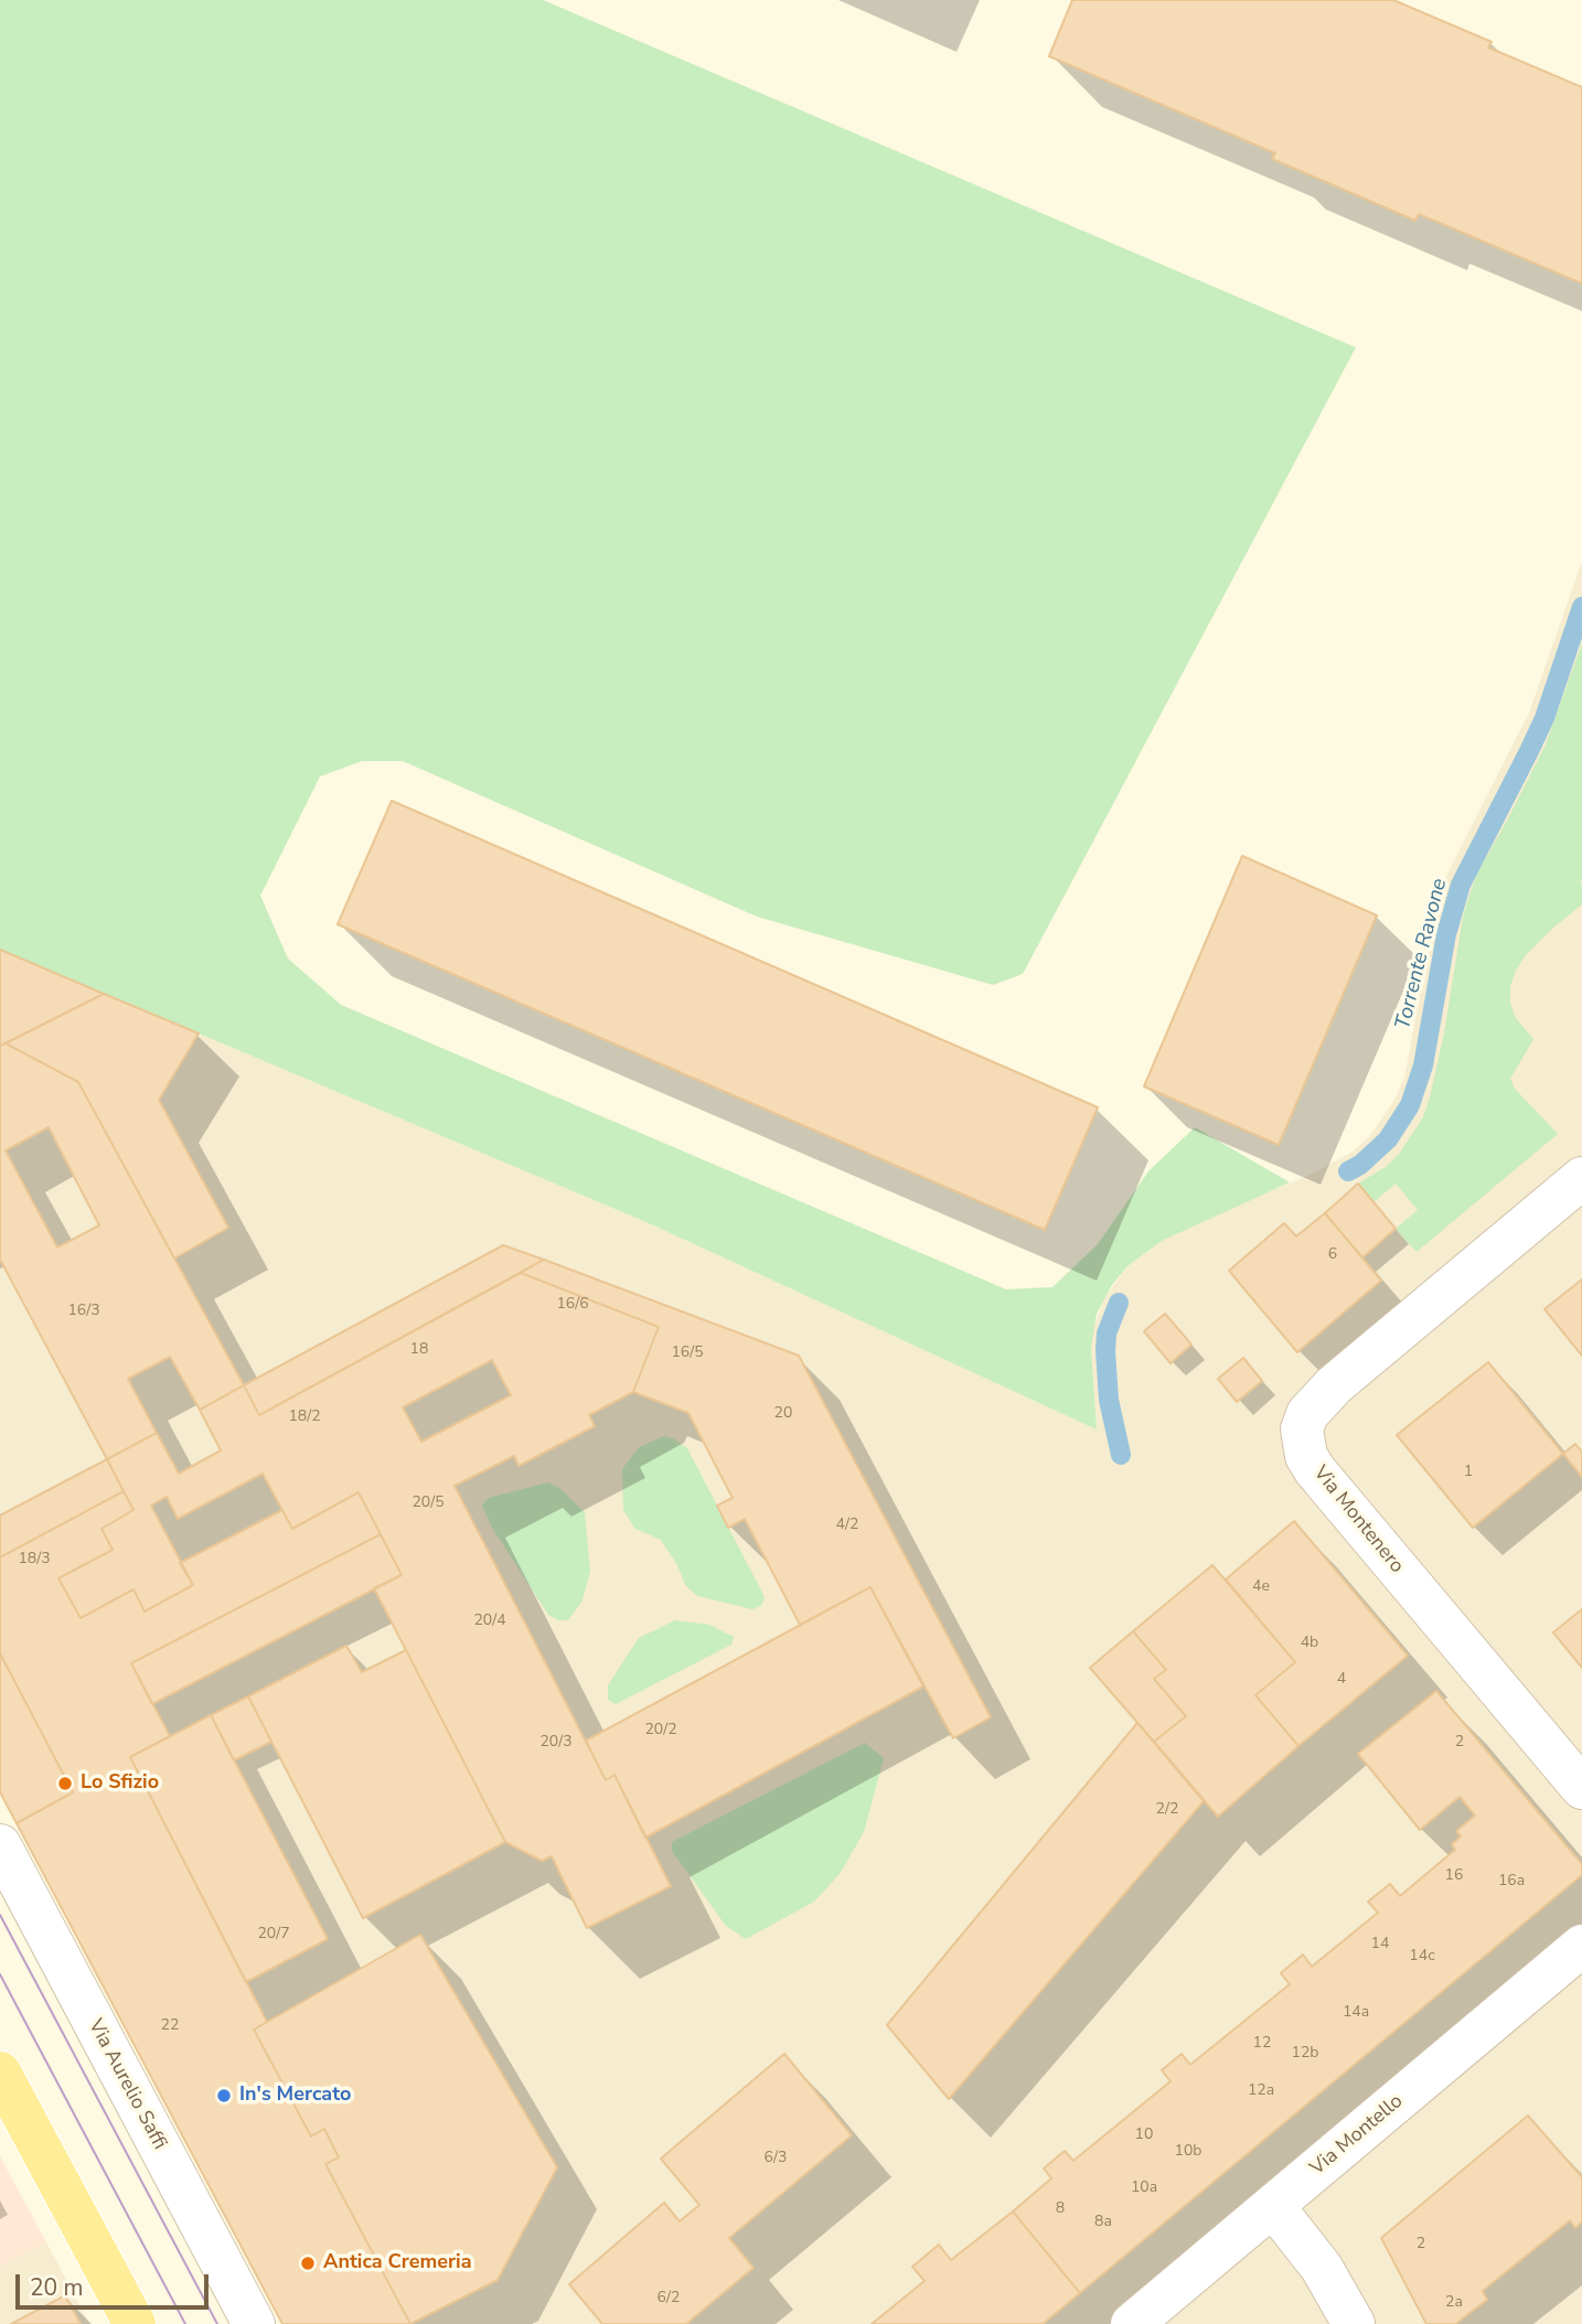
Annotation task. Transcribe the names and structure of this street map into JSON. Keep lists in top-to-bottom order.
{
  "streets": {
    "street": ["Via Montenero", "Via Aurelio Saffi", "Via Montello"]
  },
  "water": ["Torrente Ravone"],
  "places": ["Lo Sfizio", "In's Mercato", "Antica Cremeria"],
  "house_numbers": [
    "6",
    "16/6",
    "16/3",
    "18",
    "16/5",
    "20",
    "18/2",
    "1",
    "20/5",
    "4/2",
    "18/3",
    "4e",
    "20/4",
    "4b",
    "4",
    "20/2",
    "20/3",
    "2",
    "2/2",
    "16",
    "16a",
    "20/7",
    "14",
    "14c",
    "14a",
    "22",
    "12",
    "12b",
    "12a",
    "10",
    "10b",
    "6/3",
    "10a",
    "8",
    "8a",
    "2",
    "6/2",
    "2a"
  ],
  "scale_bar": "20 m"
}
